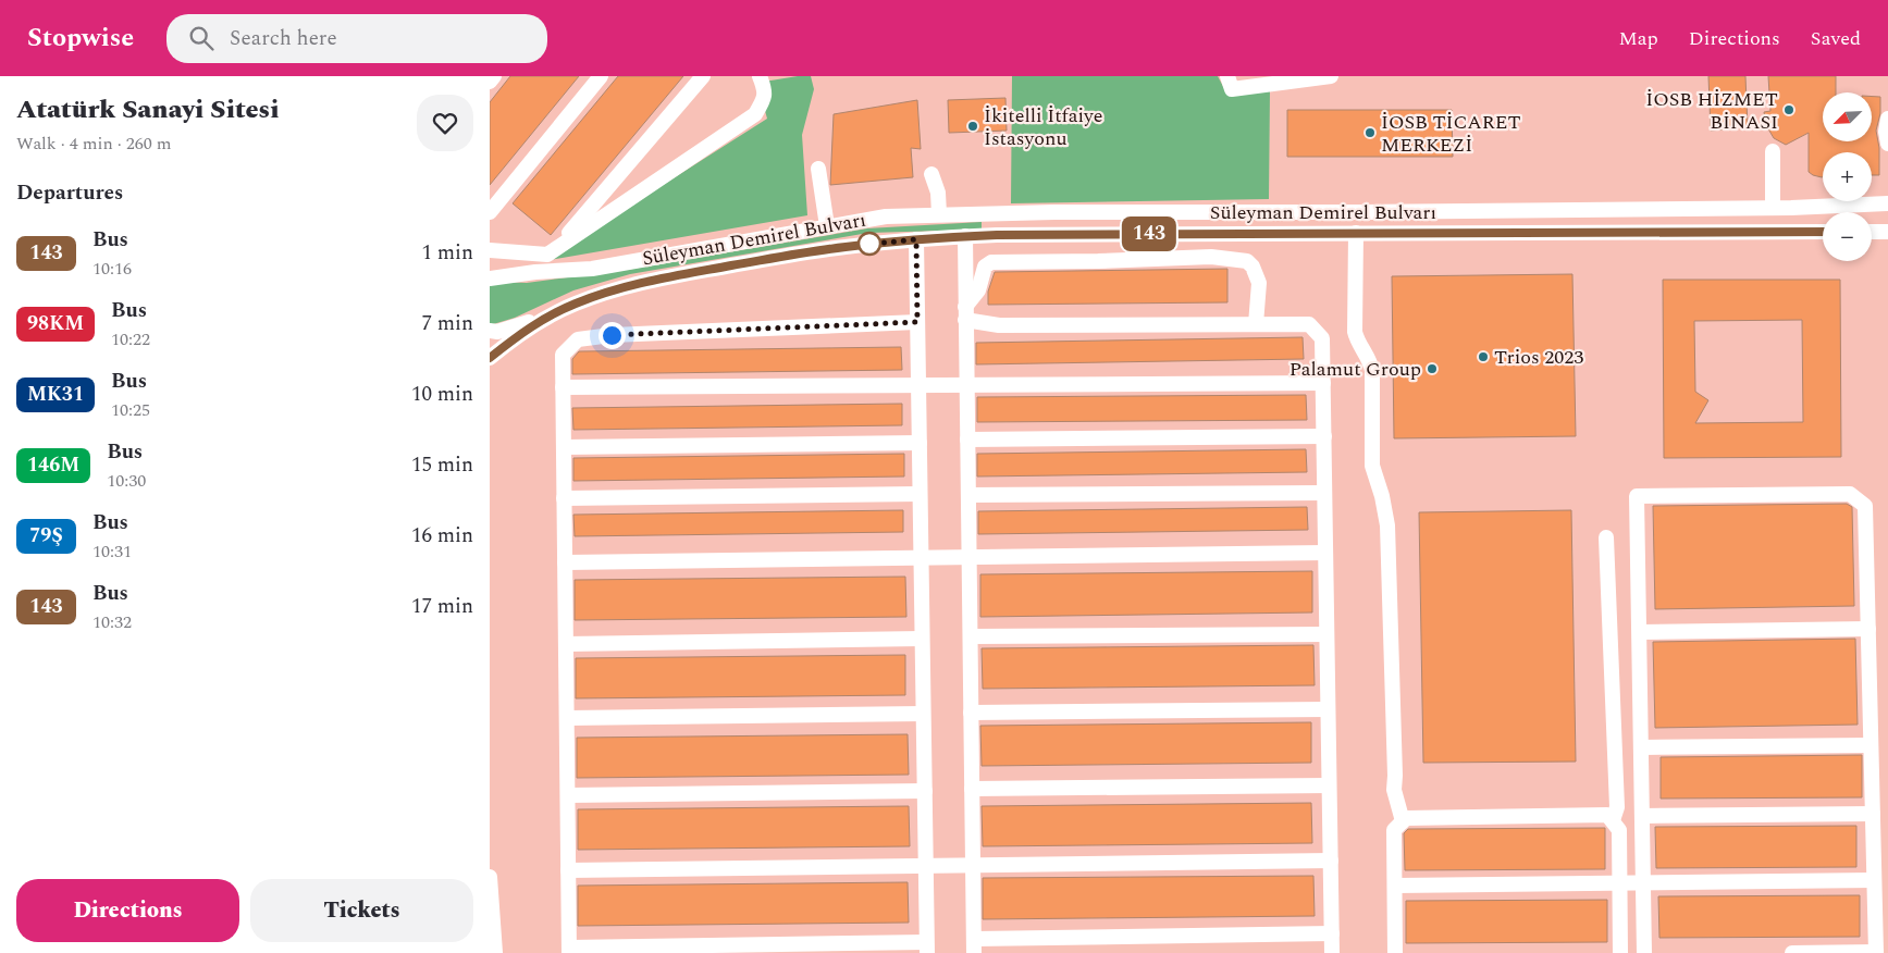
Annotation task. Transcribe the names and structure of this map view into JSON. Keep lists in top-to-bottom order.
{
  "streets": {
    "street": ["Süleyman Demirel Bulvarı"]
  },
  "places": [
    "İOSB HİZMET BİNASI",
    "İkitelli İtfaiye İstasyonu",
    "İOSB TİCARET MERKEZİ",
    "Trios 2023",
    "Palamut Group"
  ],
  "lines": ["bus line 143"],
  "north": "bottom left",
  "page": {
    "header": "Stopwise",
    "search": "Search here",
    "nav": ["Map", "Directions", "Saved"],
    "heading": [
      ["Atatürk Sanayi Sitesi", "Walk · 4 min · 260 m"],
      "Departures"
    ],
    "on_map": "143",
    "map_buttons": ["+", "−"],
    "list": [
      {
        "mark": "143",
        "name": "Bus",
        "note": "10:16",
        "value": "1 min"
      },
      {
        "mark": "98KM",
        "name": "Bus",
        "note": "10:22",
        "value": "7 min"
      },
      {
        "mark": "MK31",
        "name": "Bus",
        "note": "10:25",
        "value": "10 min"
      },
      {
        "mark": "146M",
        "name": "Bus",
        "note": "10:30",
        "value": "15 min"
      },
      {
        "mark": "79Ş",
        "name": "Bus",
        "note": "10:31",
        "value": "16 min"
      },
      {
        "mark": "143",
        "name": "Bus",
        "note": "10:32",
        "value": "17 min"
      }
    ],
    "buttons": ["Directions", "Tickets"]
  }
}
